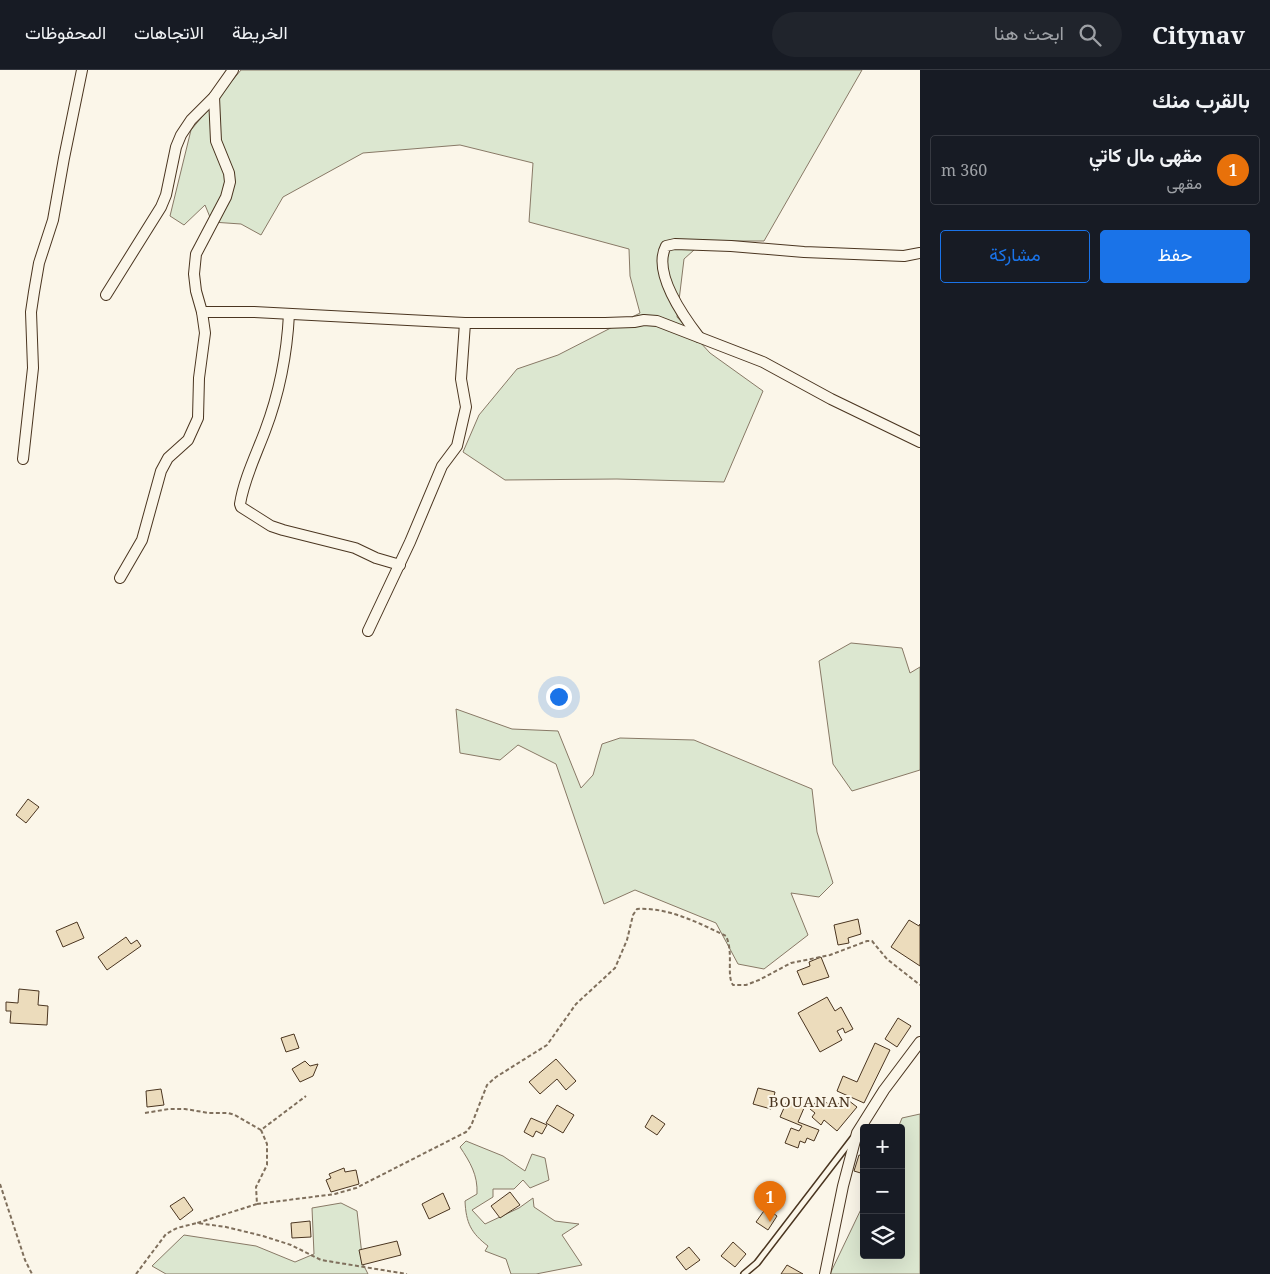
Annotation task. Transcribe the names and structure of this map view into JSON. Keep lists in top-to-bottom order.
{
  "districts": ["BOUANAN"],
  "page": {
    "header": "Citynav",
    "search": "ابحث هنا",
    "nav": ["الخريطة", "الاتجاهات", "المحفوظات"],
    "heading": "بالقرب منك",
    "list": [
      {
        "mark": "1",
        "name": "مقهى مال كاتي",
        "note": "مقهى",
        "value": "360 m"
      }
    ],
    "buttons": ["حفظ", "مشاركة"],
    "map_buttons": ["+", "−"],
    "pins": "1"
  }
}
